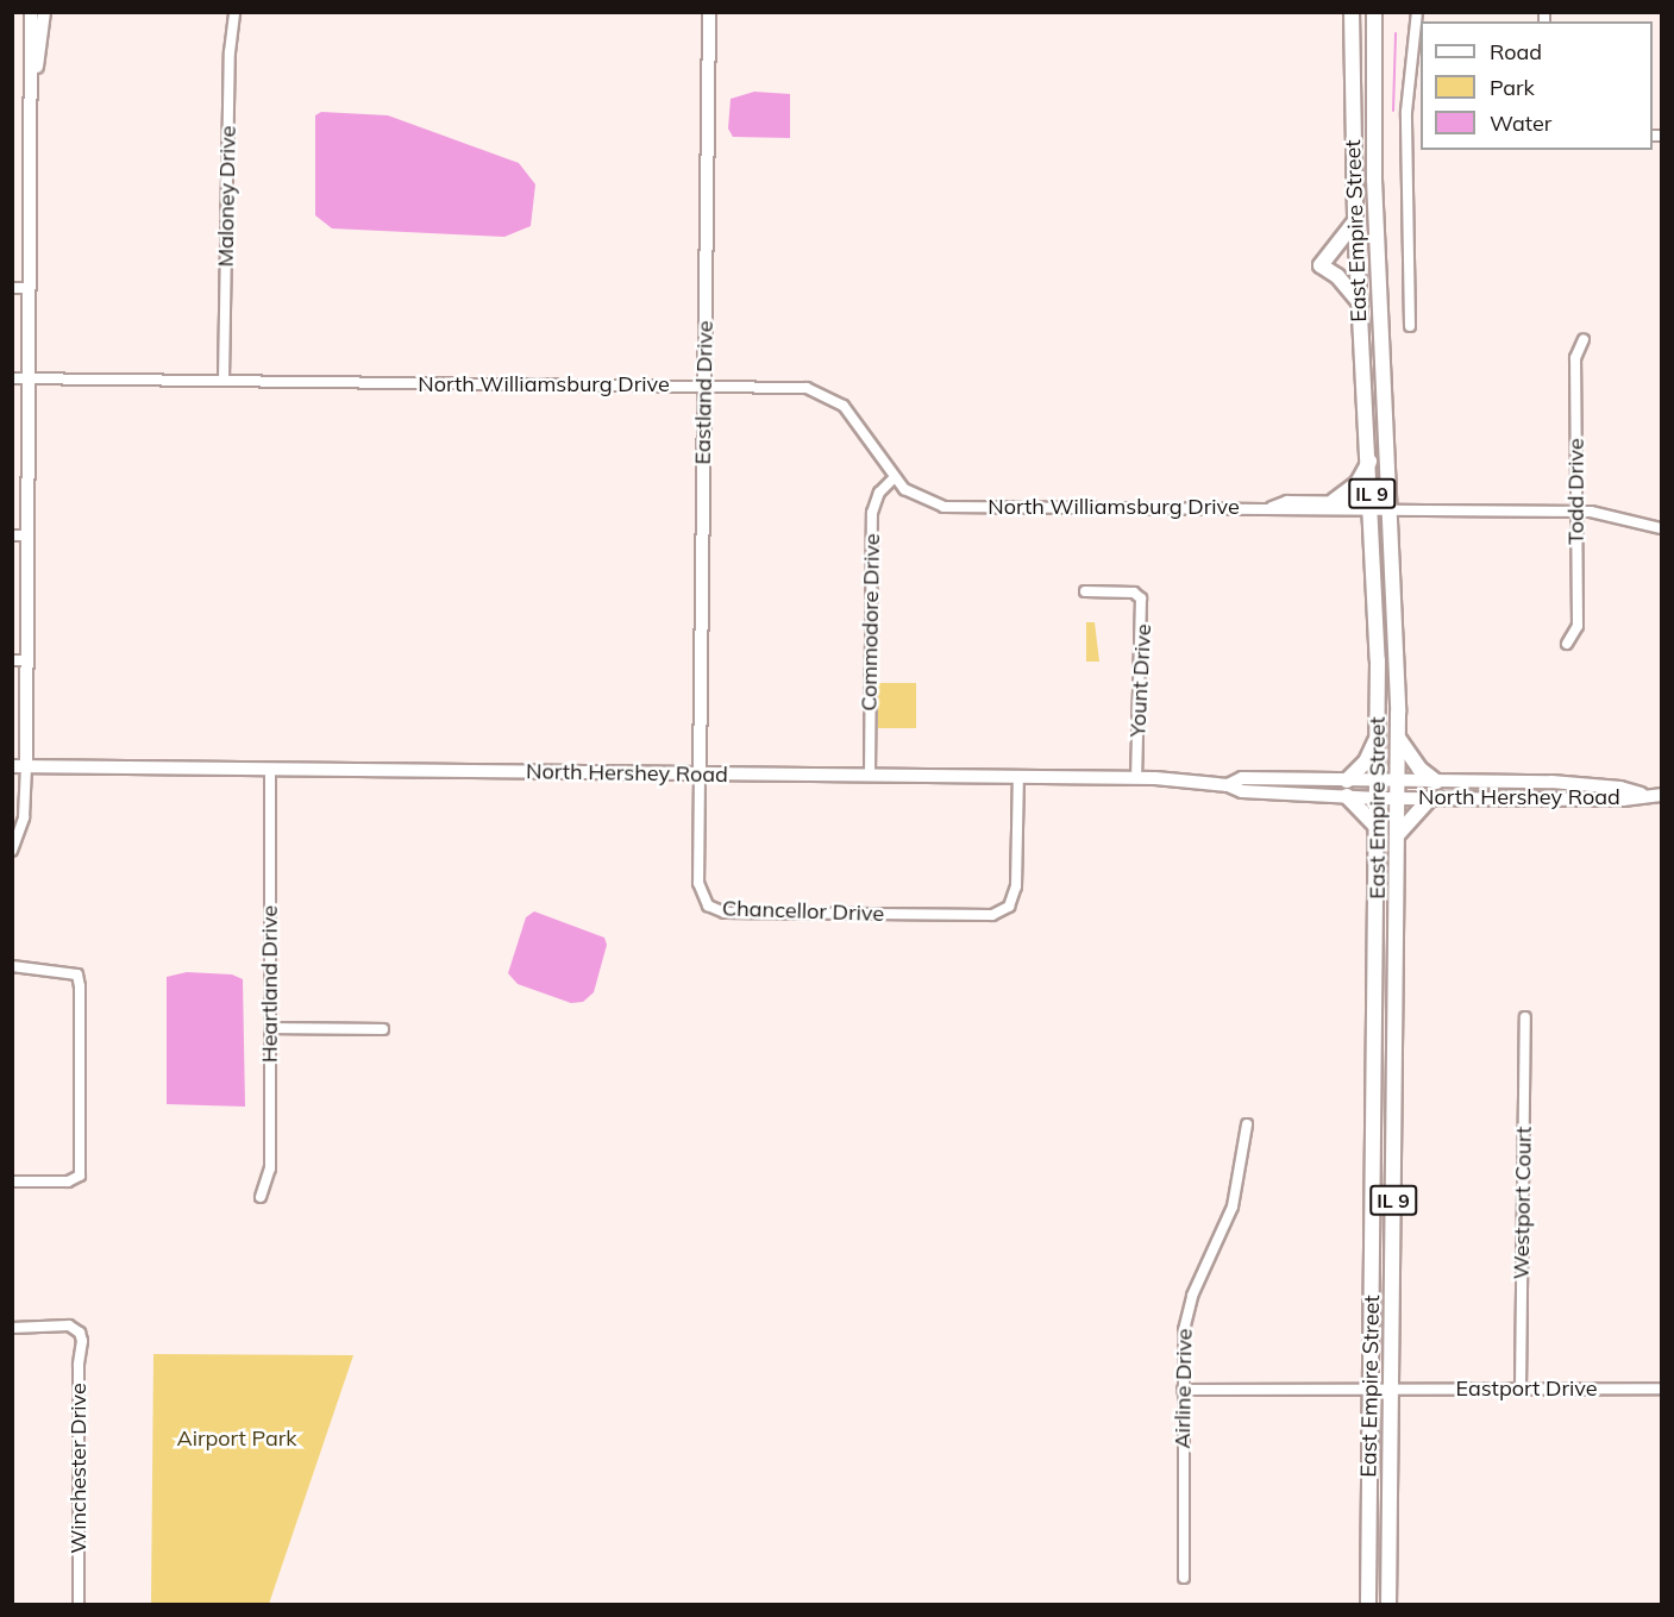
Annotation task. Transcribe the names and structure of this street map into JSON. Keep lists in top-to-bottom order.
{
  "streets": {
    "main road": [
      "East Empire Street",
      "Eastland Drive",
      "IL 9",
      "North Hershey Road"
    ],
    "street": [
      "Maloney Drive",
      "North Williamsburg Drive",
      "Todd Drive",
      "Commodore Drive",
      "Yount Drive",
      "Chancellor Drive",
      "Heartland Drive",
      "Westport Court",
      "Airline Drive",
      "Eastport Drive",
      "Winchester Drive"
    ]
  },
  "crossings": [
    ["Maloney Drive", "North Williamsburg Drive"],
    ["East Empire Street", "North Williamsburg Drive"],
    ["East Empire Street", "North Hershey Road"],
    ["East Empire Street", "Eastport Drive"],
    ["North Williamsburg Drive", "Eastland Drive"],
    ["North Williamsburg Drive", "Commodore Drive"],
    ["Eastland Drive", "North Hershey Road"],
    ["Eastland Drive", "Chancellor Drive"],
    ["Commodore Drive", "North Hershey Road"],
    ["Yount Drive", "North Hershey Road"],
    ["North Hershey Road", "Chancellor Drive"],
    ["North Hershey Road", "Heartland Drive"],
    ["Westport Court", "Eastport Drive"],
    ["Airline Drive", "Eastport Drive"]
  ],
  "parks": ["Airport Park"],
  "legend": ["Road", "Park", "Water"]
}
